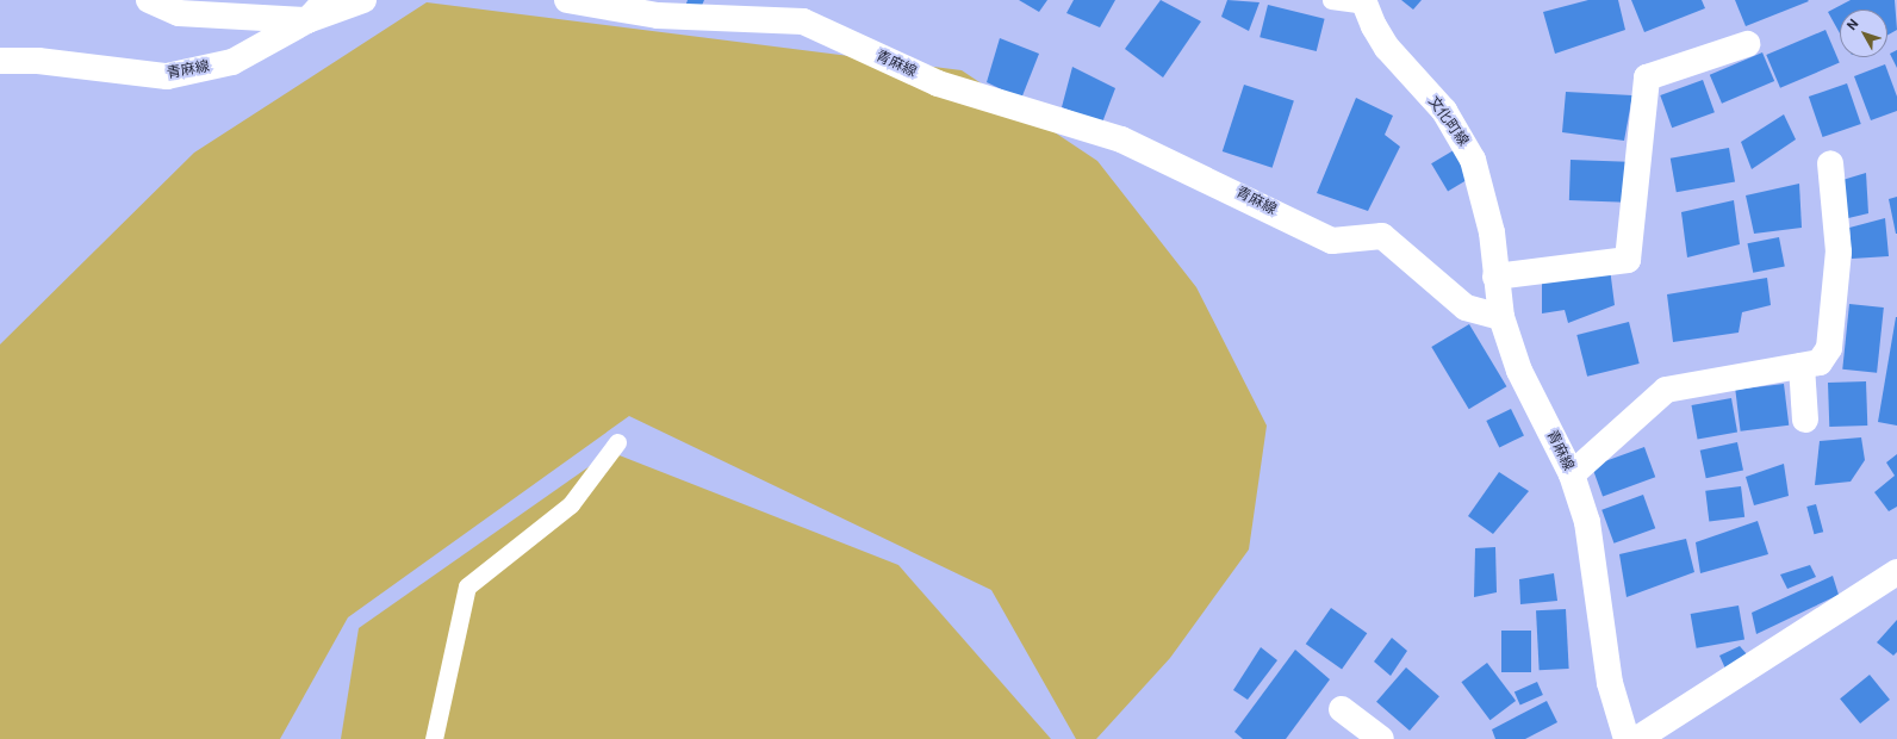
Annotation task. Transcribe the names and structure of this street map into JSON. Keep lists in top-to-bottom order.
{
  "streets": {
    "street": ["青麻線", "文化町線"]
  },
  "crossings": [
    ["青麻線", "文化町線"]
  ],
  "north": "top left"
}
